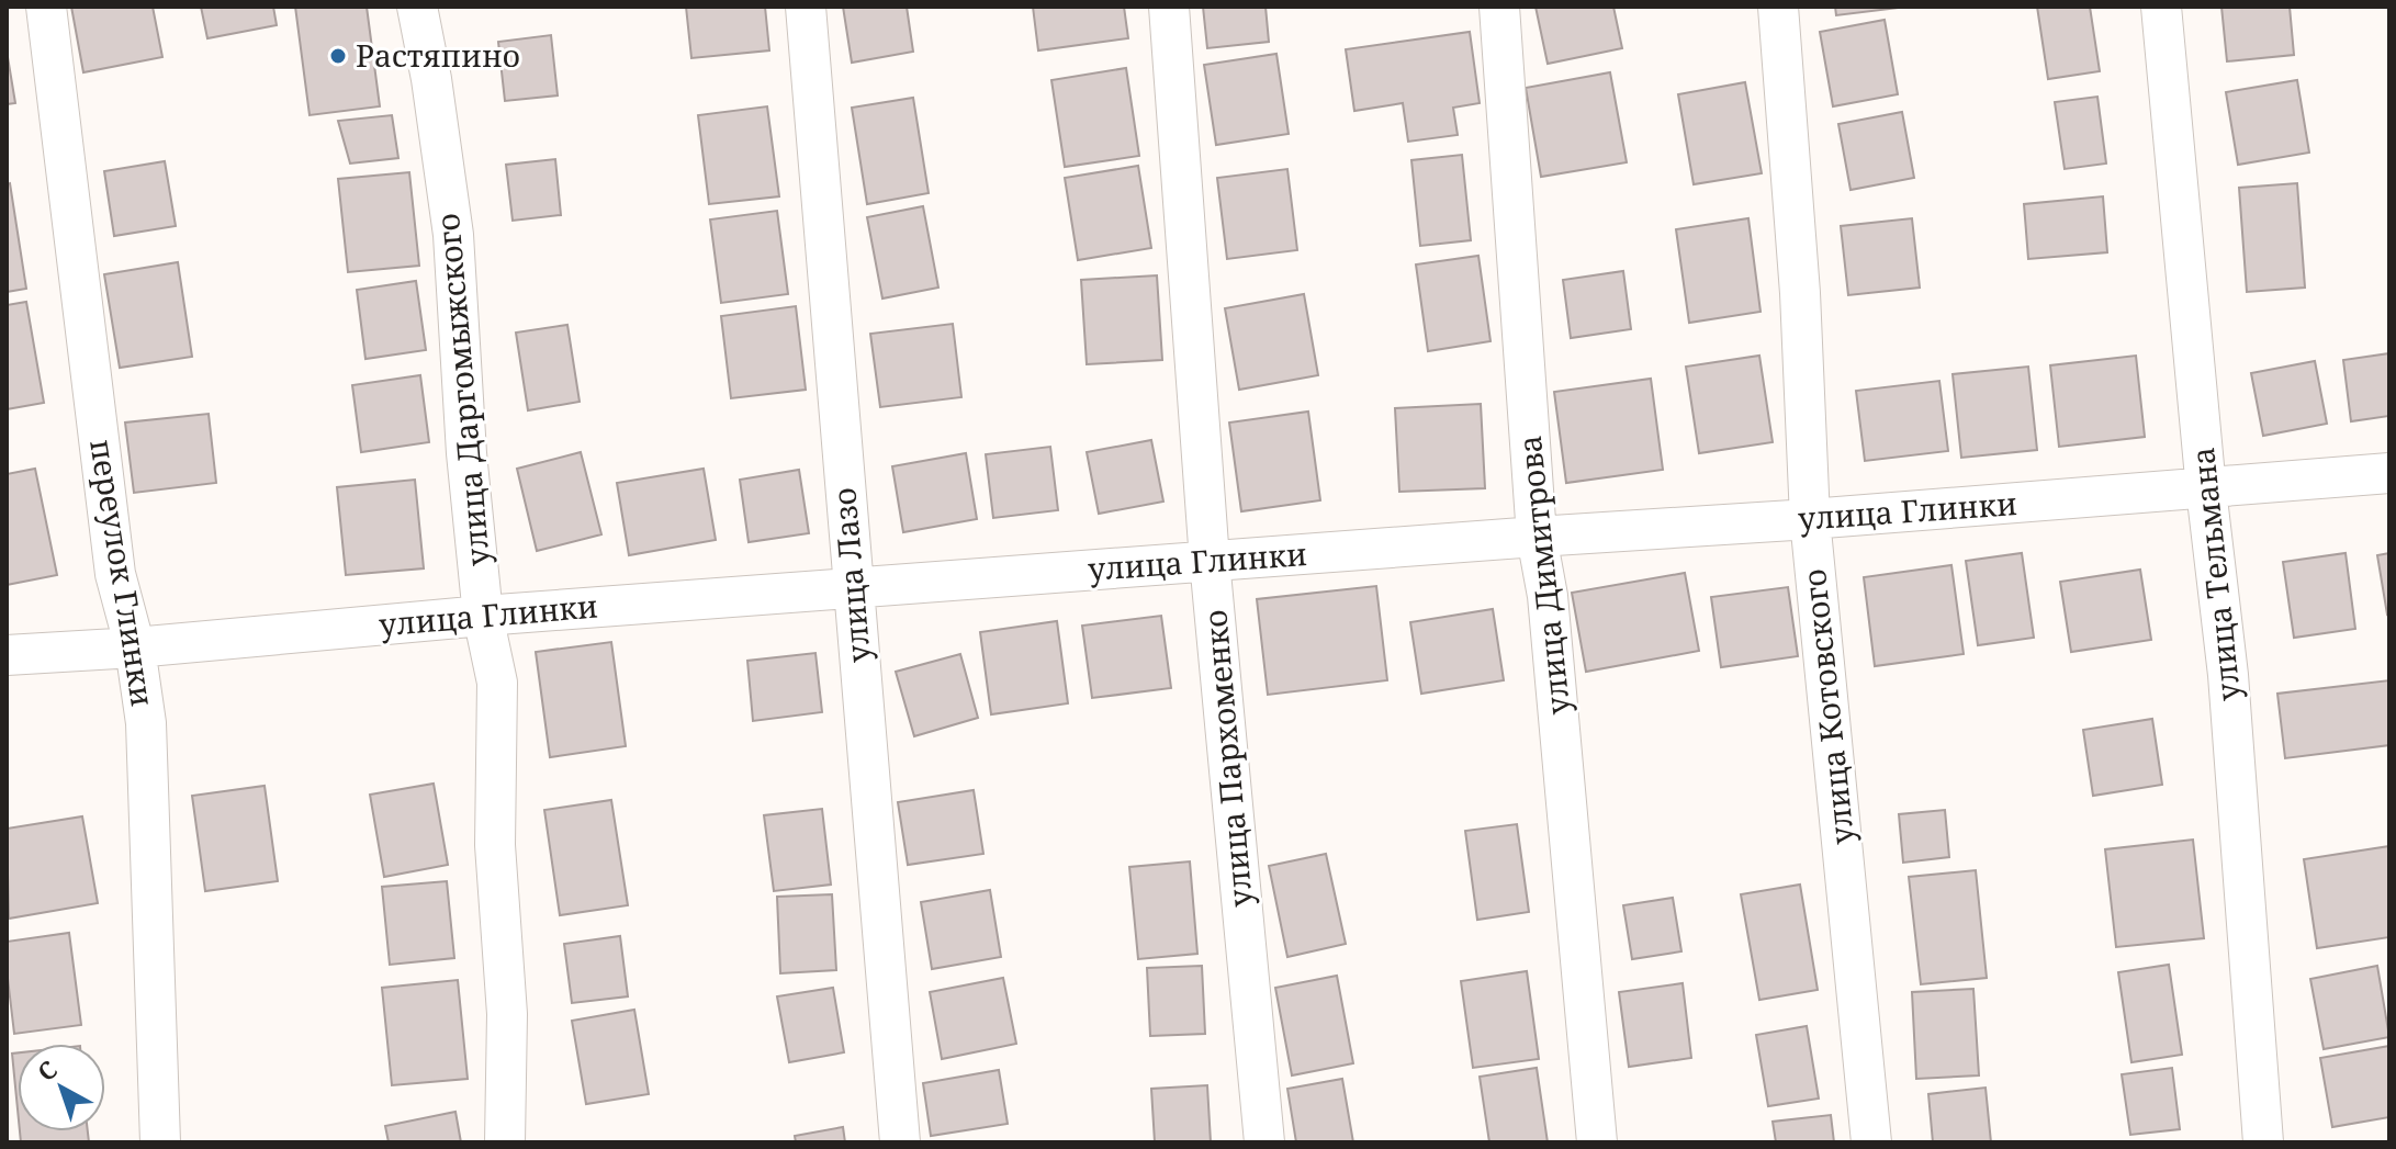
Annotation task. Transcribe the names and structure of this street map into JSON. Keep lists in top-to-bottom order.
{
  "streets": {
    "street": [
      "улица Даргомыжского",
      "улица Глинки",
      "переулок Глинки",
      "улица Тельмана",
      "улица Лазо",
      "улица Димитрова",
      "улица Котовского",
      "улица Пархоменко"
    ]
  },
  "crossings": [
    ["улица Даргомыжского", "улица Глинки"],
    ["улица Глинки", "переулок Глинки"],
    ["улица Глинки", "улица Тельмана"],
    ["улица Глинки", "улица Лазо"],
    ["улица Глинки", "улица Димитрова"],
    ["улица Глинки", "улица Котовского"],
    ["улица Глинки", "улица Пархоменко"]
  ],
  "places": ["Растяпино"],
  "north": "top left"
}
